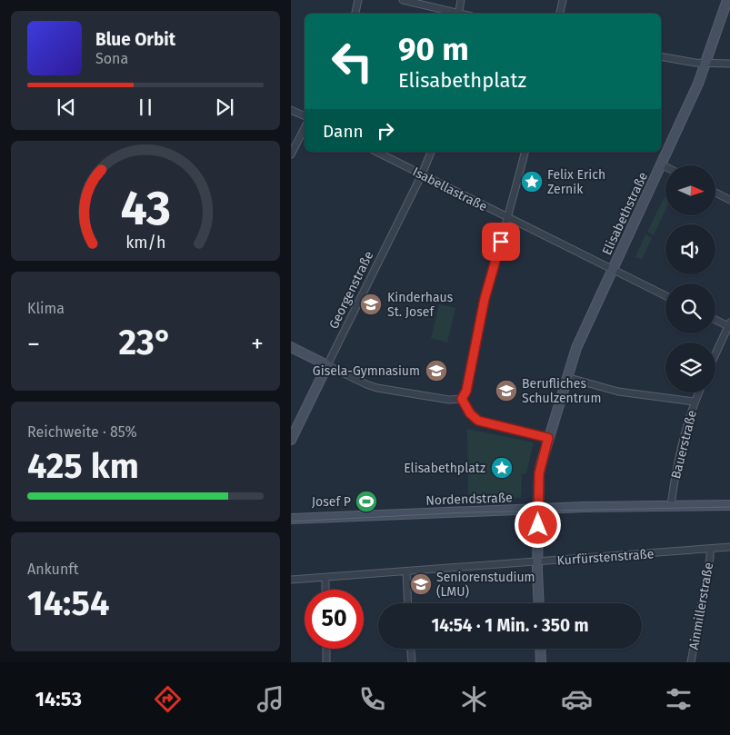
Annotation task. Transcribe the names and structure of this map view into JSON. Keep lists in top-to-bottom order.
{
  "streets": {
    "main road": ["Elisabethstraße", "Georgenstraße", "Nordendstraße"],
    "street": [
      "Isabellastraße",
      "Bauerstraße",
      "Kurfürstenstraße",
      "Ainmillerstraße"
    ]
  },
  "crossings": [
    ["Isabellastraße", "Elisabethstraße"],
    ["Isabellastraße", "Georgenstraße"],
    ["Bauerstraße", "Nordendstraße"],
    ["Kurfürstenstraße", "Ainmillerstraße"]
  ],
  "places": {
    "place": ["Felix Erich Zernik", "Elisabethplatz"],
    "school or university": [
      "Kinderhaus St. Josef",
      "Gisela-Gymnasium",
      "Berufliches Schulzentrum",
      "Seniorenstudium (LMU)"
    ],
    "sports": ["Josef P"]
  },
  "north": "right",
  "page": {
    "turn": ["90 m", "Elisabethplatz"],
    "song": ["Blue Orbit", "Sona"],
    "then": "Dann",
    "tile": [
      "Klima",
      ["Reichweite · 85%", "425 km"],
      ["Ankunft", "14:54"]
    ],
    "heat": ["−", "23°", "+"],
    "limit": "50",
    "trip": "14:54 · 1 Min. · 350 m",
    "tabs": "14:53",
    "gauge": ["43", "km/h"]
  }
}
